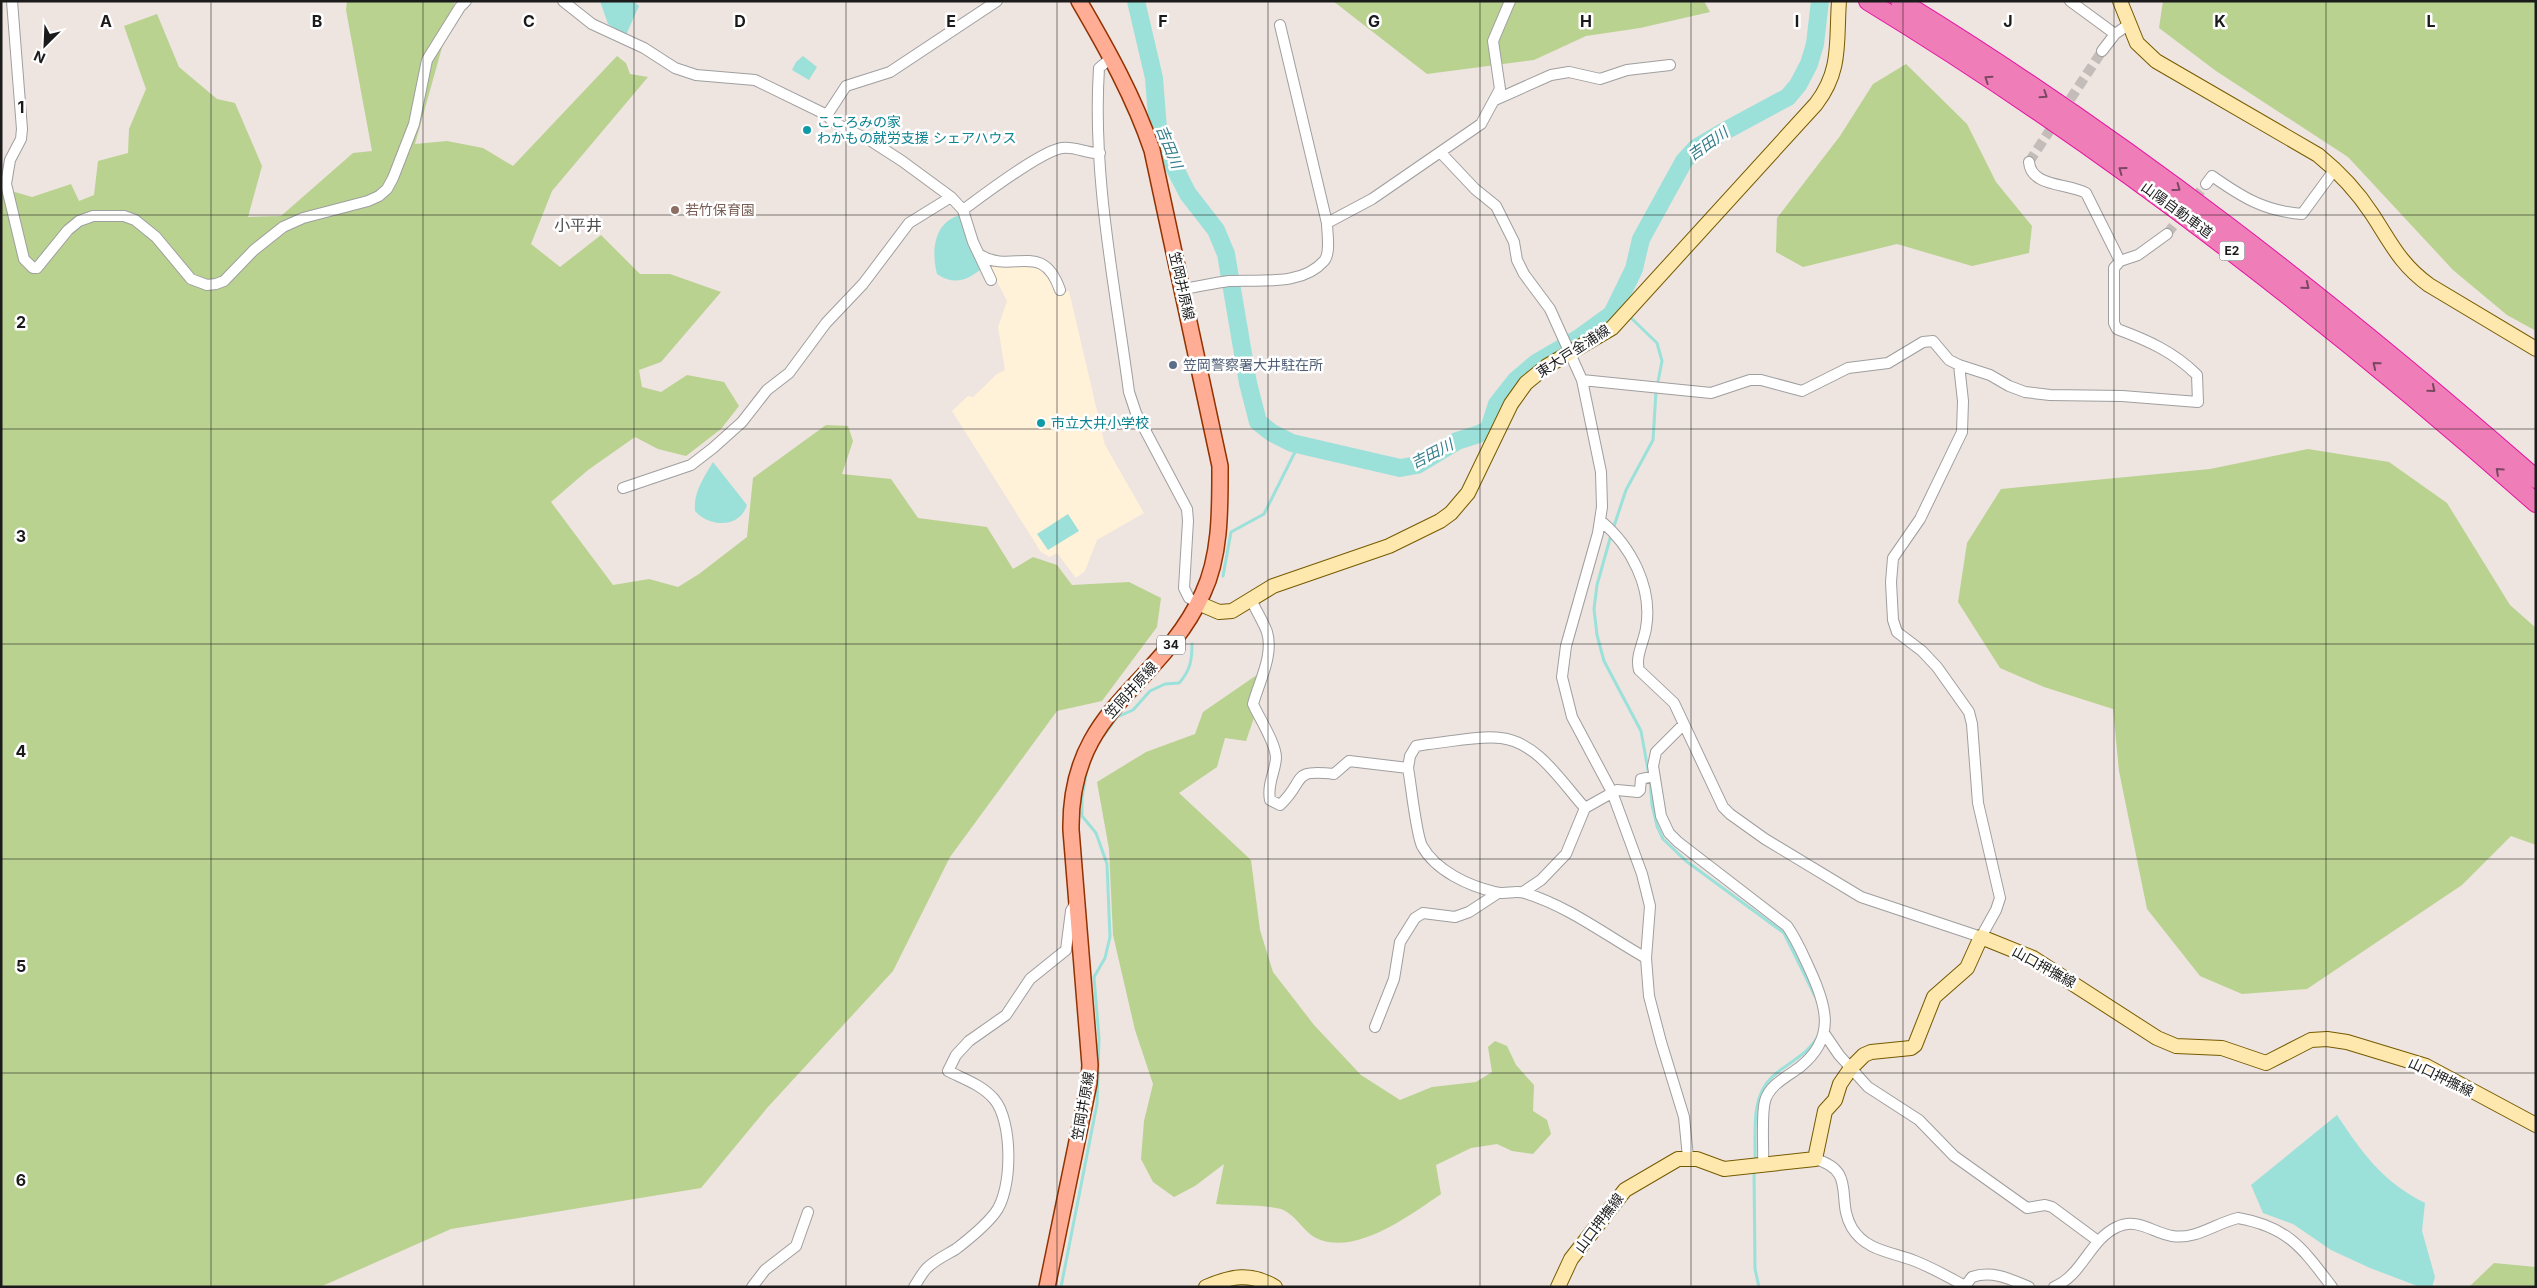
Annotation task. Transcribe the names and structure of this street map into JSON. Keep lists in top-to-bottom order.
{
  "streets": {
    "highway": ["山陽自動車道", "E2"],
    "main road": [
      "笠岡井原線",
      "東大戸金浦線",
      "34",
      "山口押撫線"
    ]
  },
  "crossings": [
    ["笠岡井原線", "東大戸金浦線"]
  ],
  "districts": ["小平井"],
  "water": ["吉田川"],
  "places": [
    "こころみの家 わかもの就労支援 シェアハウス",
    "若竹保育園",
    "笠岡警察署大井駐在所",
    "市立大井小学校"
  ],
  "north": "bottom left",
  "grid": {
    "columns": [
      "A",
      "B",
      "C",
      "D",
      "E",
      "F",
      "G",
      "H",
      "I",
      "J",
      "K",
      "L"
    ],
    "rows": [
      "1",
      "2",
      "3",
      "4",
      "5",
      "6"
    ]
  }
}
